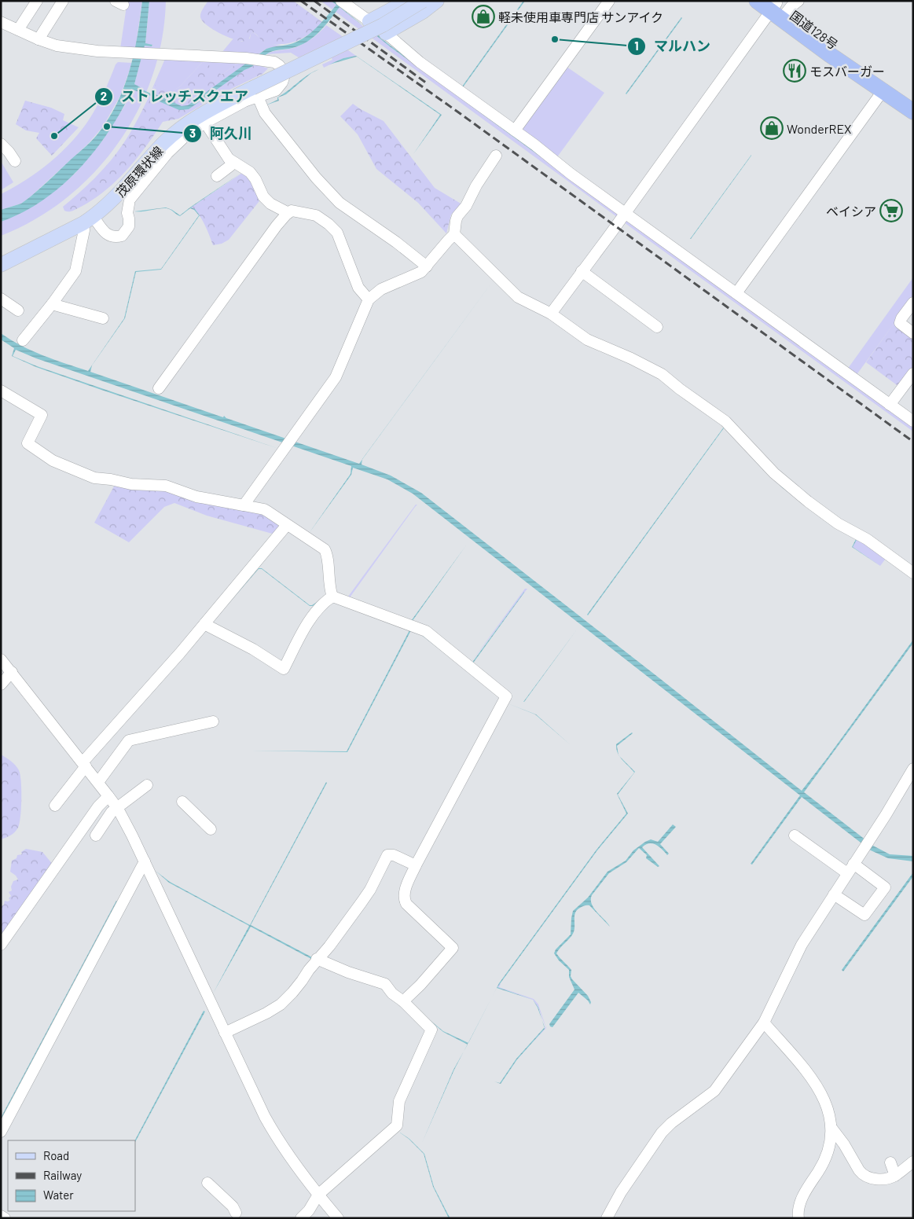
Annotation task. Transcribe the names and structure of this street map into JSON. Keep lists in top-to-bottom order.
{
  "streets": {
    "highway": ["国道128号"],
    "main road": ["茂原環状線"]
  },
  "places": {
    "shop": ["軽未使用車専門店 サンアイク", "WonderREX"],
    "other": ["マルハン", "阿久川", "ストレッチスクエア"],
    "restaurant": ["モスバーガー"],
    "supermarket": ["ベイシア"]
  },
  "legend": ["Road", "Railway", "Water"]
}
